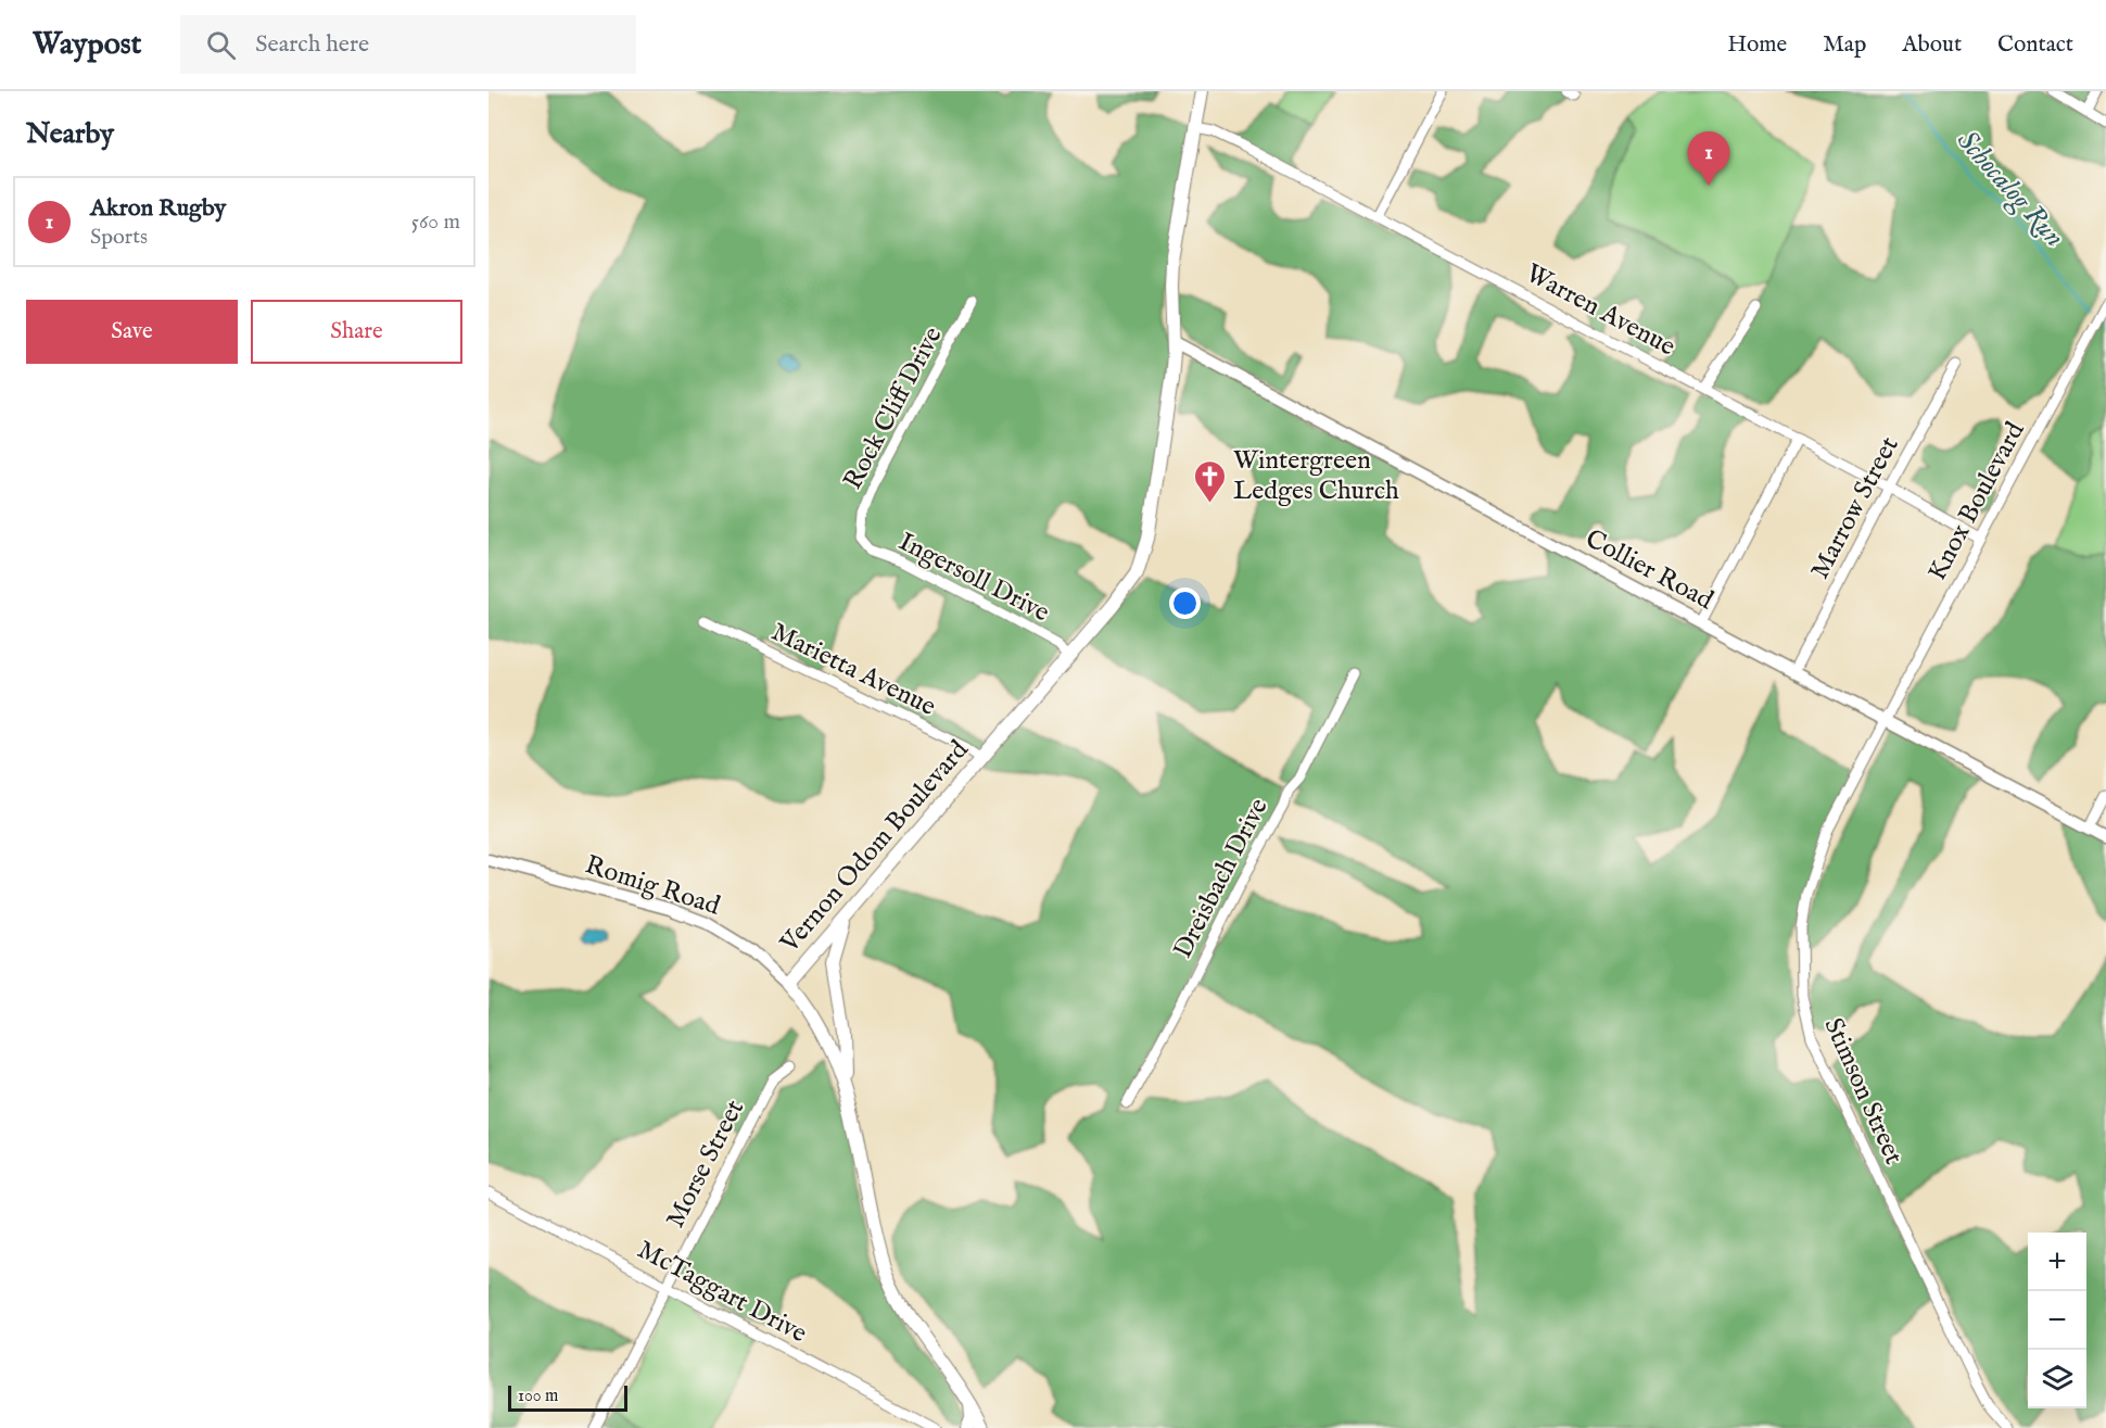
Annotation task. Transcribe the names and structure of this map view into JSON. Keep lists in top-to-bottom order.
{
  "streets": {
    "main road": ["Vernon Odom Boulevard"],
    "street": [
      "Warren Avenue",
      "Rock Cliff Drive",
      "Knox Boulevard",
      "Marrow Street",
      "Collier Road",
      "Ingersoll Drive",
      "Marietta Avenue",
      "Dreisbach Drive",
      "Romig Road",
      "Stimson Street",
      "Morse Street",
      "McTaggart Drive"
    ]
  },
  "crossings": [
    ["Warren Avenue", "Knox Boulevard"],
    ["Warren Avenue", "Marrow Street"],
    ["Warren Avenue", "Vernon Odom Boulevard"],
    ["Rock Cliff Drive", "Ingersoll Drive"],
    ["Knox Boulevard", "Collier Road"],
    ["Knox Boulevard", "Stimson Street"],
    ["Marrow Street", "Collier Road"],
    ["Collier Road", "Vernon Odom Boulevard"],
    ["Collier Road", "Stimson Street"],
    ["Ingersoll Drive", "Vernon Odom Boulevard"],
    ["Marietta Avenue", "Vernon Odom Boulevard"],
    ["Vernon Odom Boulevard", "Romig Road"],
    ["Morse Street", "McTaggart Drive"]
  ],
  "water": ["Schocalog Run"],
  "places": {
    "church": ["Wintergreen Ledges Church"]
  },
  "scale_bar": "100 m",
  "page": {
    "header": "Waypost",
    "search": "Search here",
    "nav": [
      "Home",
      "Map",
      "About",
      "Contact"
    ],
    "heading": "Nearby",
    "pins": "1",
    "list": [
      {
        "mark": "1",
        "name": "Akron Rugby",
        "note": "Sports",
        "value": "560 m"
      }
    ],
    "buttons": ["Save", "Share"],
    "map_buttons": ["+", "−"],
    "scale": "100 m"
  }
}
